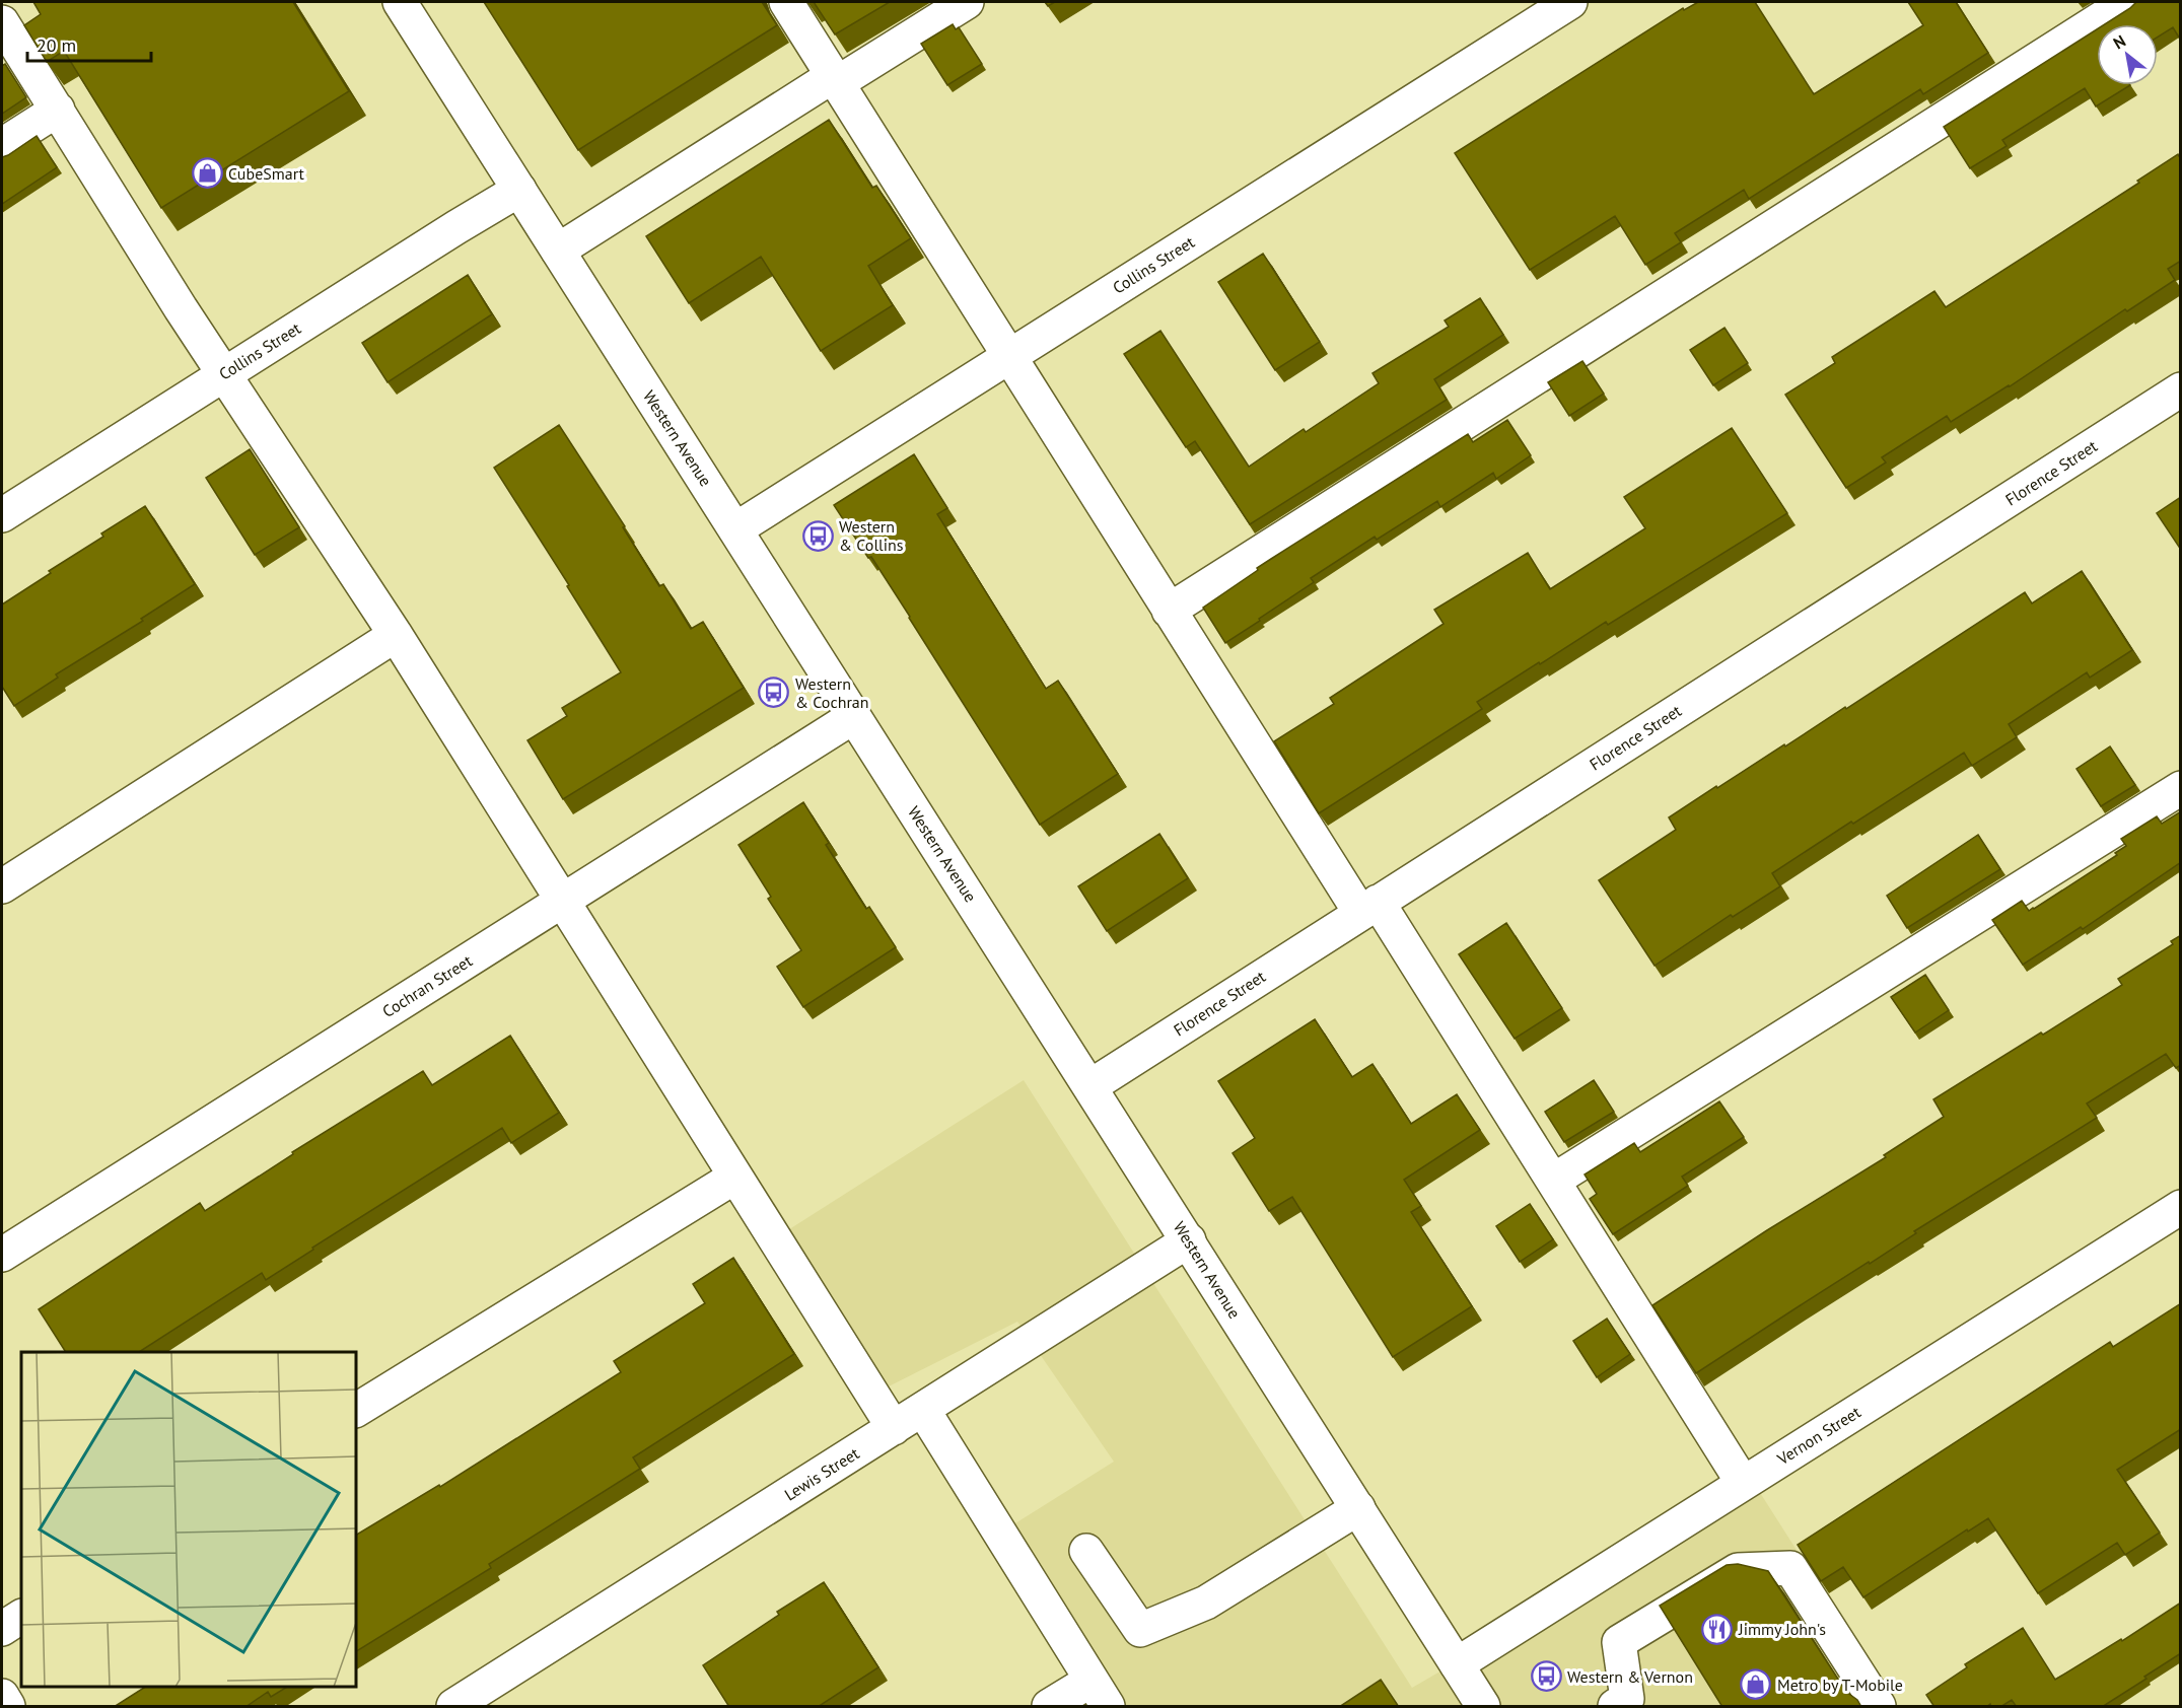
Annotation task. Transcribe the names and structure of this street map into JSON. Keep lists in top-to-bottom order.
{
  "streets": {
    "street": [
      "Collins Street",
      "Western Avenue",
      "Florence Street",
      "Cochran Street",
      "Vernon Street",
      "Lewis Street"
    ]
  },
  "crossings": [
    ["Collins Street", "Western Avenue"],
    ["Western Avenue", "Florence Street"],
    ["Western Avenue", "Cochran Street"],
    ["Western Avenue", "Vernon Street"],
    ["Western Avenue", "Lewis Street"]
  ],
  "places": {
    "shop": ["CubeSmart", "Metro by T-Mobile"],
    "bus stop": ["Western & Collins", "Western & Cochran", "Western & Vernon"],
    "restaurant": ["Jimmy John's"]
  },
  "scale_bar": "20 m",
  "north": "top left"
}
